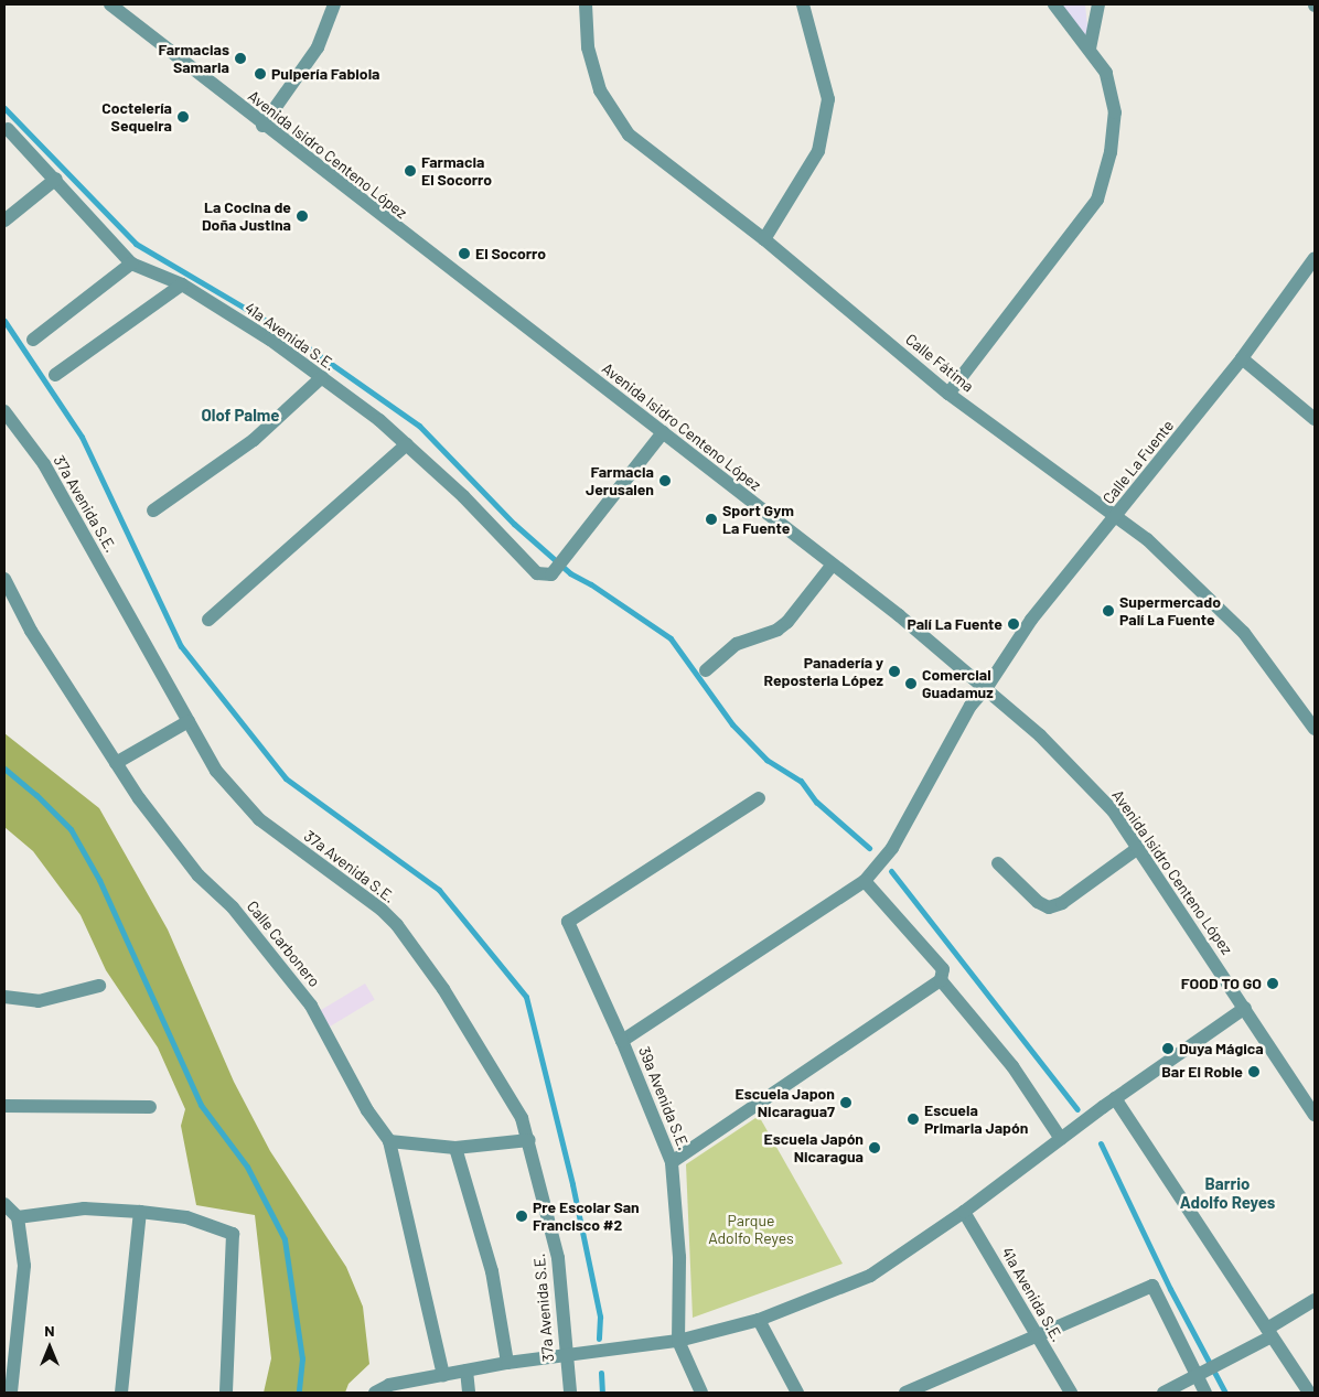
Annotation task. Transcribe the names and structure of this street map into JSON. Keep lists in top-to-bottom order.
{
  "streets": {
    "street": [
      "Avenida Isidro Centeno López",
      "41a Avenida S.E.",
      "Calle Fátima",
      "Calle La Fuente",
      "37a Avenida S.E.",
      "Calle Carbonero",
      "39a Avenida S.E."
    ]
  },
  "crossings": [
    ["Avenida Isidro Centeno López", "41a Avenida S.E."],
    ["Avenida Isidro Centeno López", "Calle La Fuente"],
    ["Calle Fátima", "Calle La Fuente"],
    ["Calle La Fuente", "39a Avenida S.E."]
  ],
  "districts": ["Olof Palme", "Barrio Adolfo Reyes"],
  "parks": ["Parque Adolfo Reyes"],
  "places": [
    "Farmacias Samaria",
    "Pulpería Fabiola",
    "Coctelería Sequeira",
    "Farmacia El Socorro",
    "La Cocina de Doña Justina",
    "El Socorro",
    "Farmacia Jerusalen",
    "Sport Gym La Fuente",
    "Supermercado Palí La Fuente",
    "Palí La Fuente",
    "Panadería y Reposteria López",
    "Comercial Guadamuz",
    "FOOD TO GO",
    "Duya Mágica",
    "Bar El Roble",
    "Escuela Japon Nicaragua7",
    "Escuela Primaria Japón",
    "Escuela Japón Nicaragua",
    "Pre Escolar San Francisco #2"
  ],
  "north": "top"
}
